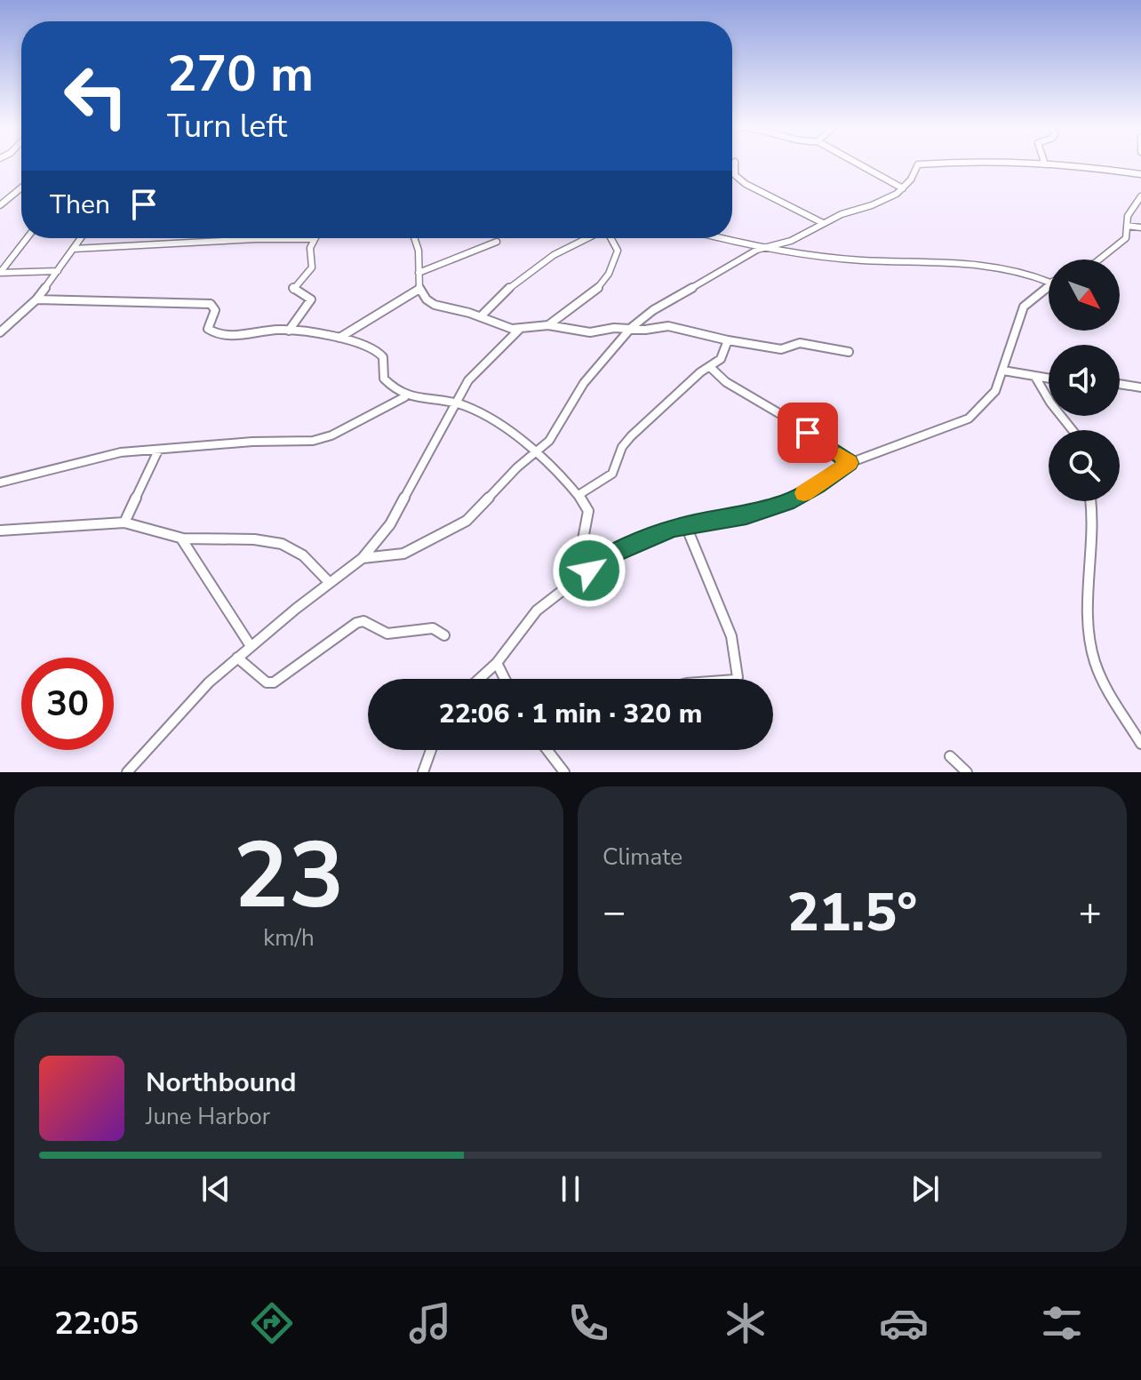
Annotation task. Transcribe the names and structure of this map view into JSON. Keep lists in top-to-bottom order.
{
  "north": "bottom right",
  "page": {
    "turn": ["270 m", "Turn left"],
    "then": "Then",
    "limit": "30",
    "trip": "22:06 · 1 min · 320 m",
    "tile": [
      ["23", "km/h"],
      "Climate"
    ],
    "heat": ["−", "21.5°", "+"],
    "song": ["Northbound", "June Harbor"],
    "tabs": "22:05"
  }
}
